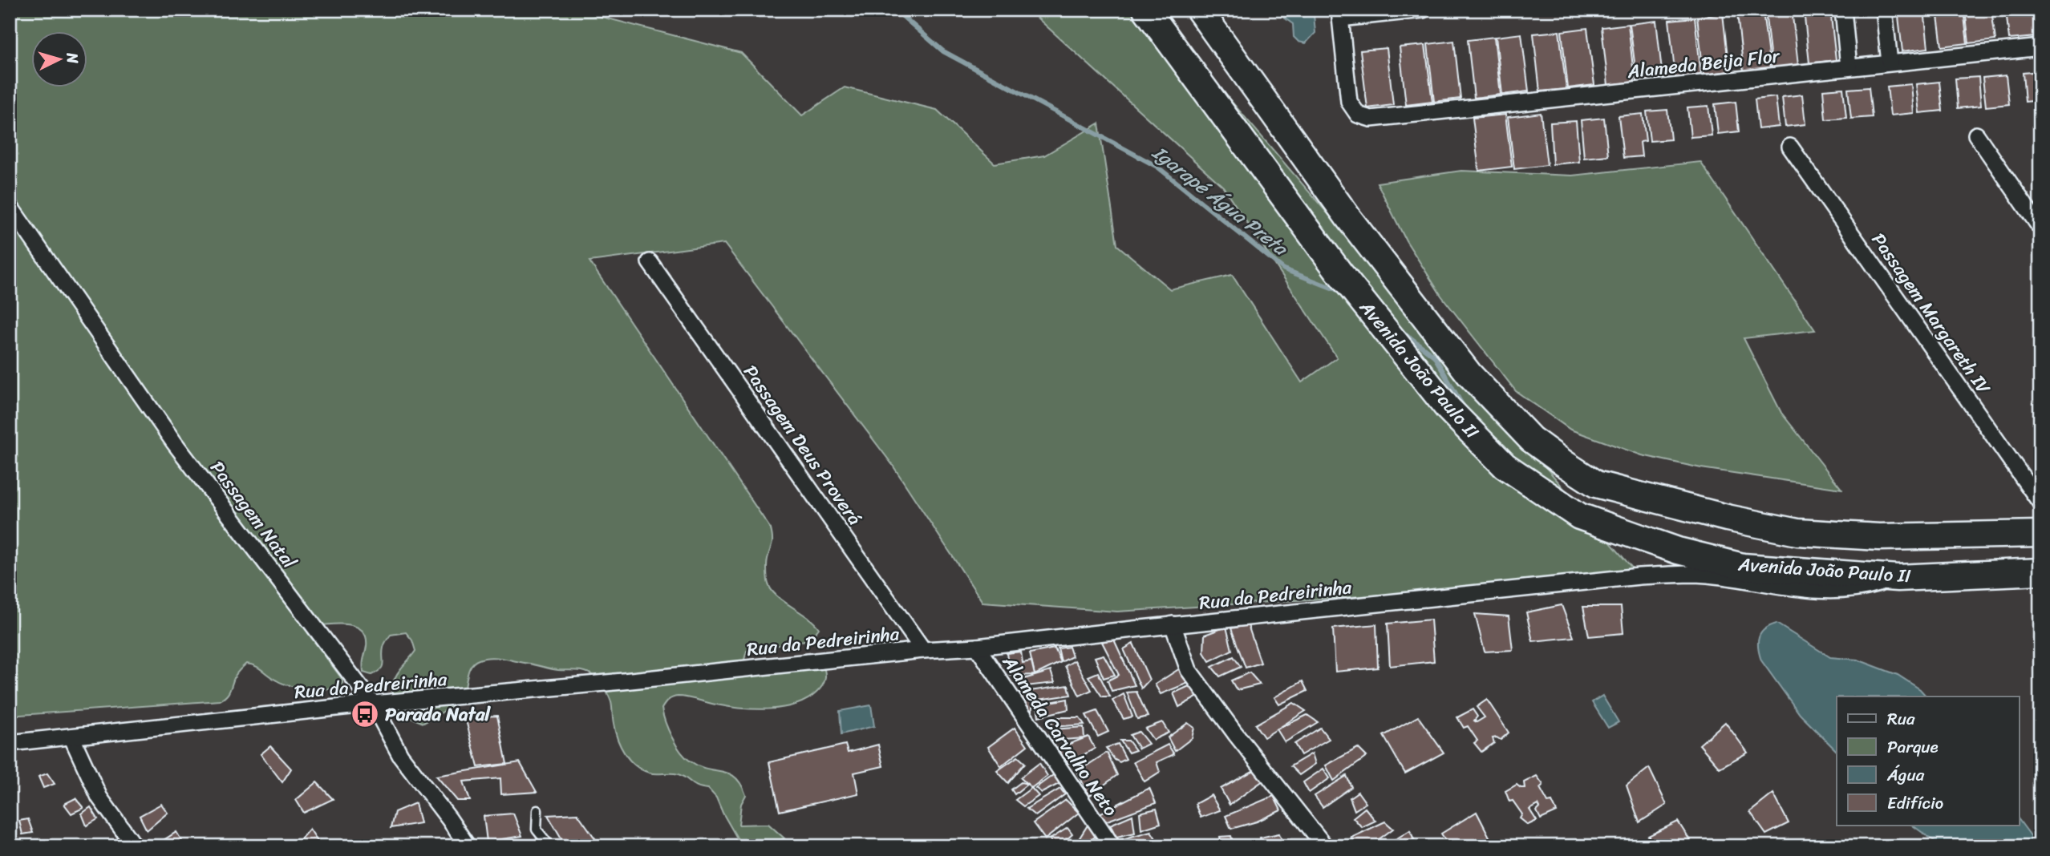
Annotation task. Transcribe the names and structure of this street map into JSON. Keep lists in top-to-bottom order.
{
  "streets": {
    "main road": ["Avenida João Paulo II"],
    "street": [
      "Alameda Beija Flor",
      "Passagem Margareth IV",
      "Passagem Deus Proverá",
      "Passagem Natal",
      "Rua da Pedreirinha",
      "Alameda Carvalho Neto"
    ]
  },
  "crossings": [
    ["Avenida João Paulo II", "Rua da Pedreirinha"],
    ["Passagem Deus Proverá", "Rua da Pedreirinha"],
    ["Passagem Natal", "Rua da Pedreirinha"],
    ["Rua da Pedreirinha", "Alameda Carvalho Neto"]
  ],
  "water": ["Igarapé Água Preta"],
  "places": {
    "bus stop": ["Parada Natal"]
  },
  "legend": [
    "Rua",
    "Parque",
    "Água",
    "Edifício"
  ],
  "north": "right"
}
